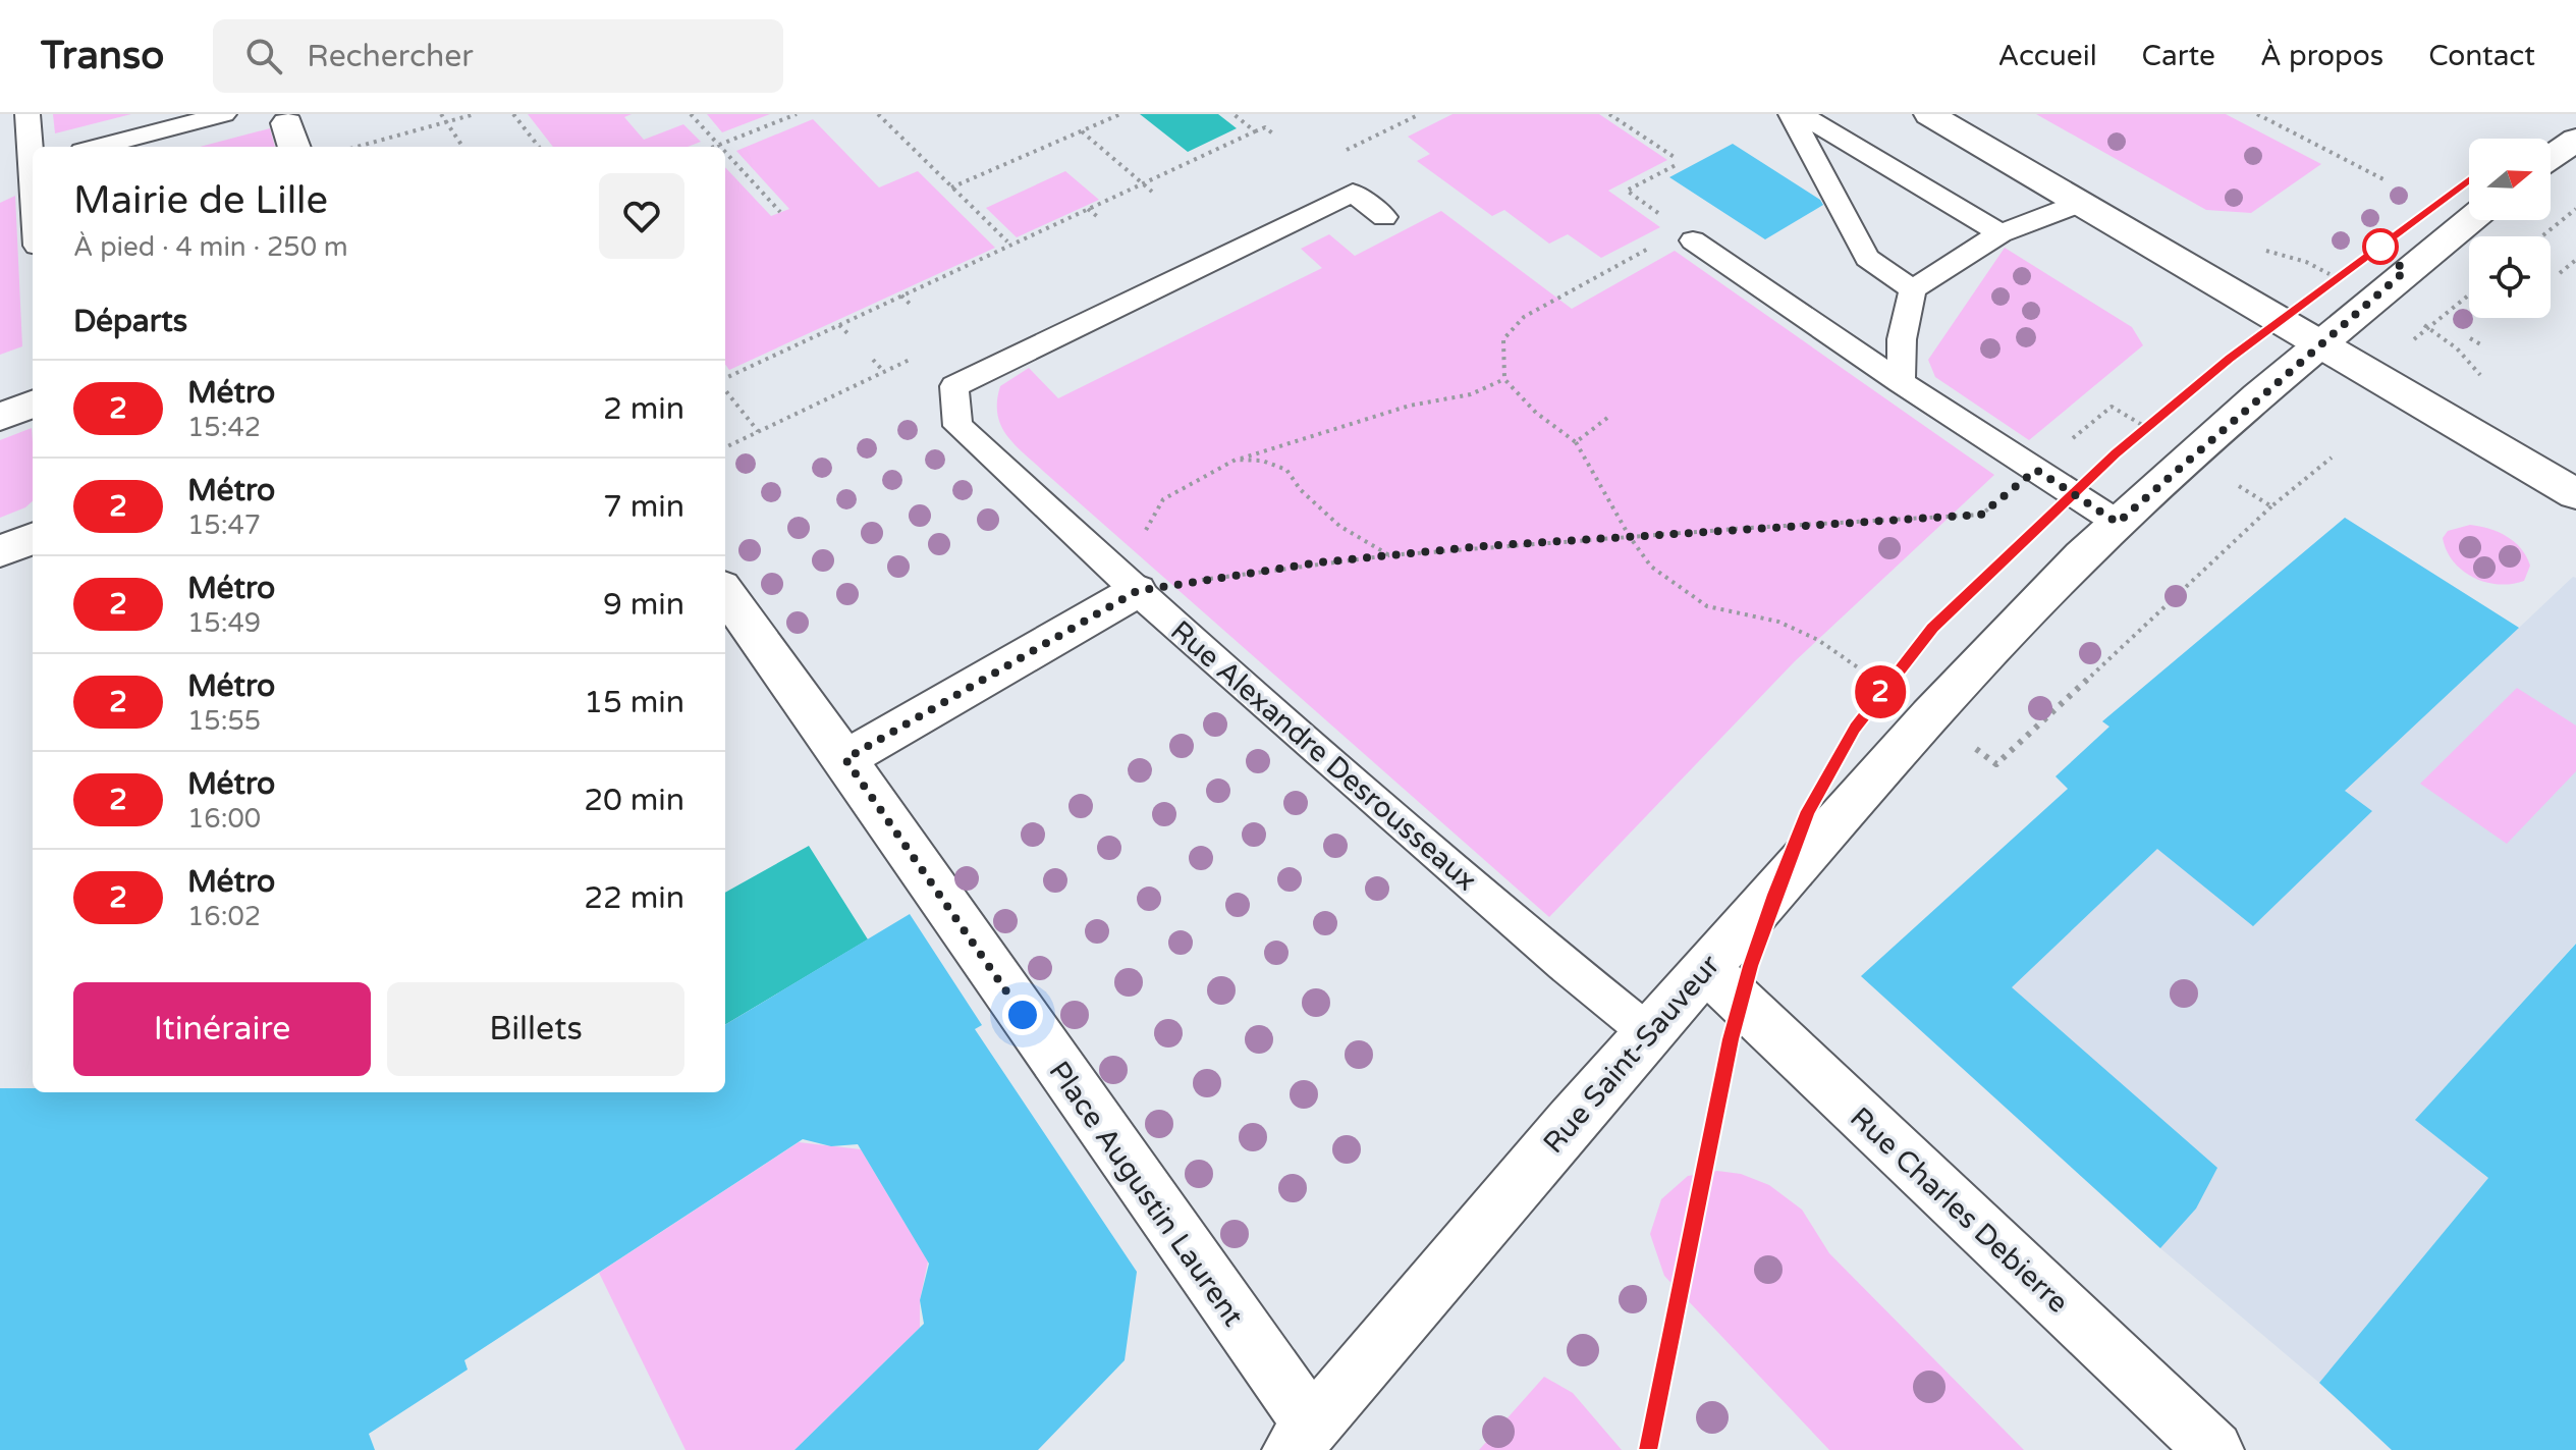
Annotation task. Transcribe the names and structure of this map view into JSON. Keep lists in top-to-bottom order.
{
  "streets": {
    "street": ["Rue Saint-Sauveur", "Place Augustin Laurent", "Rue Charles Debierre"],
    "lane": ["Rue Alexandre Desrousseaux"]
  },
  "crossings": [
    ["Rue Alexandre Desrousseaux", "Rue Saint-Sauveur"],
    ["Rue Saint-Sauveur", "Place Augustin Laurent"],
    ["Rue Saint-Sauveur", "Rue Charles Debierre"]
  ],
  "lines": ["metro line 2"],
  "north": "right",
  "page": {
    "header": "Transo",
    "search": "Rechercher",
    "nav": [
      "Accueil",
      "Carte",
      "À propos",
      "Contact"
    ],
    "on_map": "2",
    "heading": [
      ["Mairie de Lille", "À pied · 4 min · 250 m"],
      "Départs"
    ],
    "list": [
      {
        "mark": "2",
        "name": "Métro",
        "note": "15:42",
        "value": "2 min"
      },
      {
        "mark": "2",
        "name": "Métro",
        "note": "15:47",
        "value": "7 min"
      },
      {
        "mark": "2",
        "name": "Métro",
        "note": "15:49",
        "value": "9 min"
      },
      {
        "mark": "2",
        "name": "Métro",
        "note": "15:55",
        "value": "15 min"
      },
      {
        "mark": "2",
        "name": "Métro",
        "note": "16:00",
        "value": "20 min"
      },
      {
        "mark": "2",
        "name": "Métro",
        "note": "16:02",
        "value": "22 min"
      }
    ],
    "buttons": ["Itinéraire", "Billets"]
  }
}
